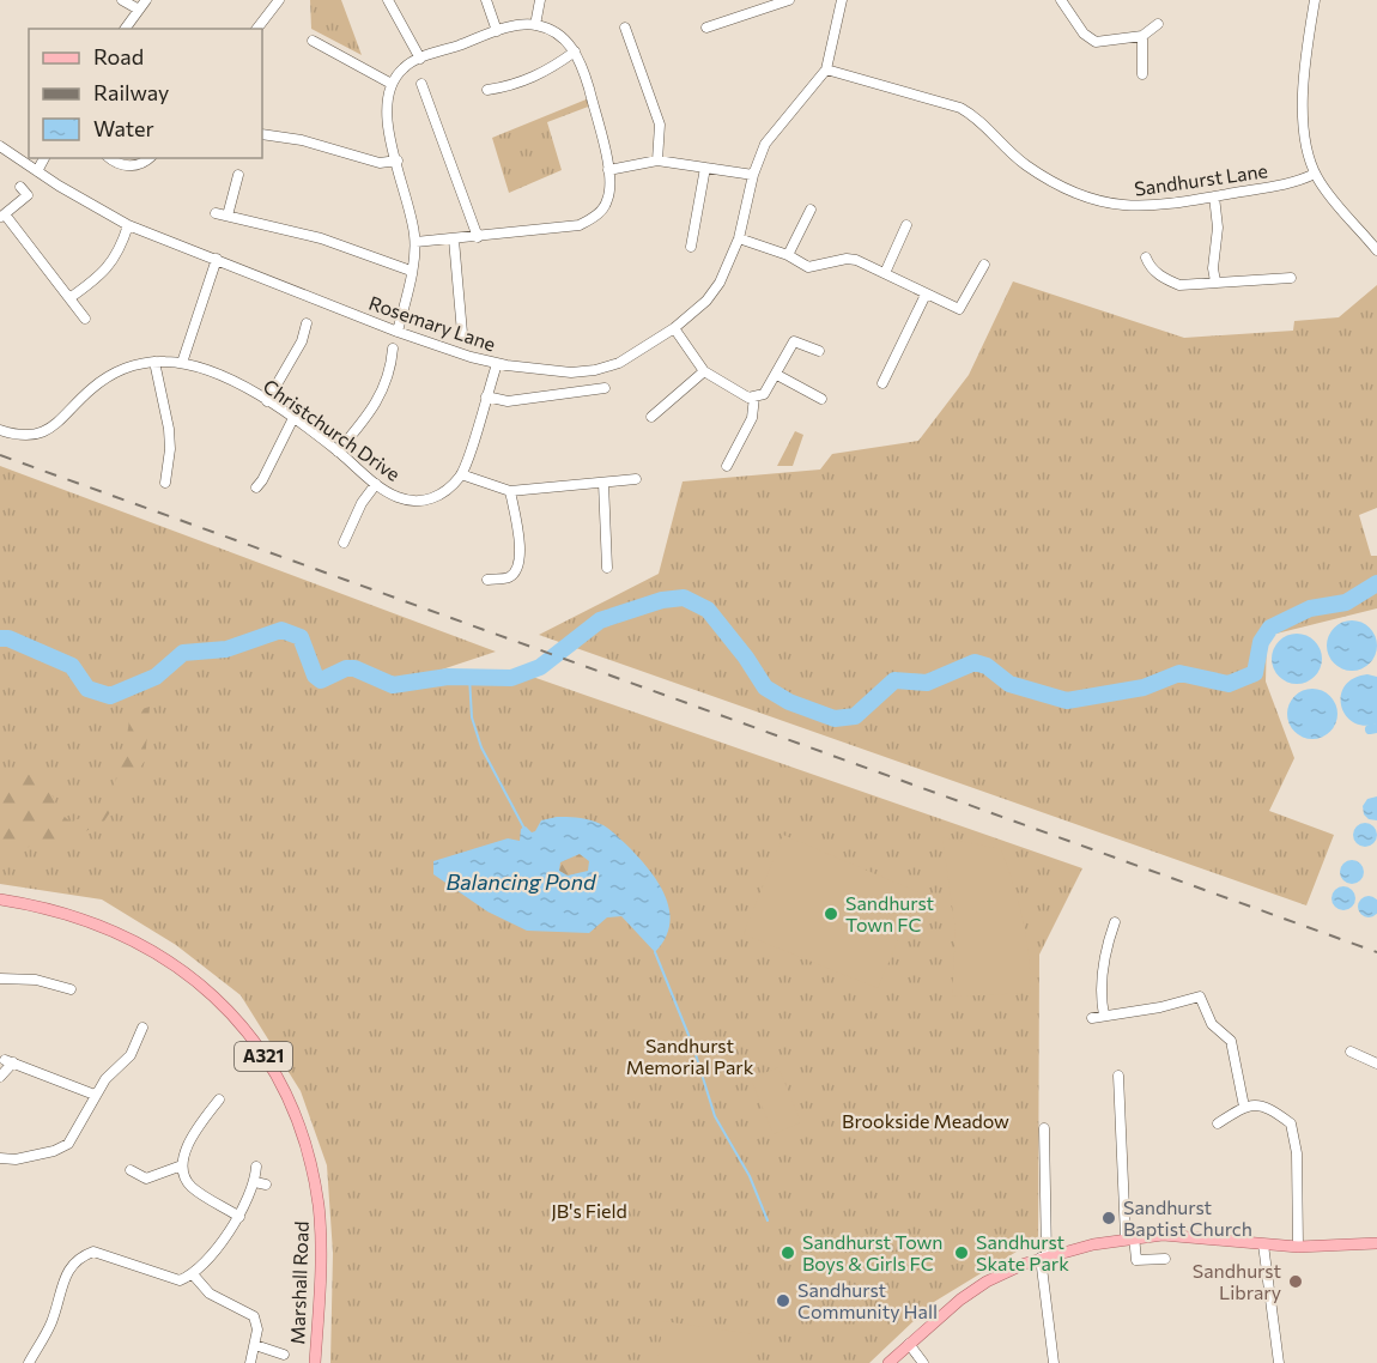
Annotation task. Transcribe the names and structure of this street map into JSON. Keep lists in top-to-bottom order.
{
  "streets": {
    "main road": ["A321", "Marshall Road"],
    "street": ["Sandhurst Lane", "Rosemary Lane", "Christchurch Drive"]
  },
  "crossings": [
    ["Sandhurst Lane", "Rosemary Lane"]
  ],
  "water": ["Balancing Pond"],
  "parks": ["Sandhurst Memorial Park", "Brookside Meadow", "JB's Field"],
  "places": [
    "Sandhurst Town FC",
    "Sandhurst Baptist Church",
    "Sandhurst Town Boys & Girls FC",
    "Sandhurst Skate Park",
    "Sandhurst Library",
    "Sandhurst Community Hall"
  ],
  "legend": ["Road", "Railway", "Water"]
}
